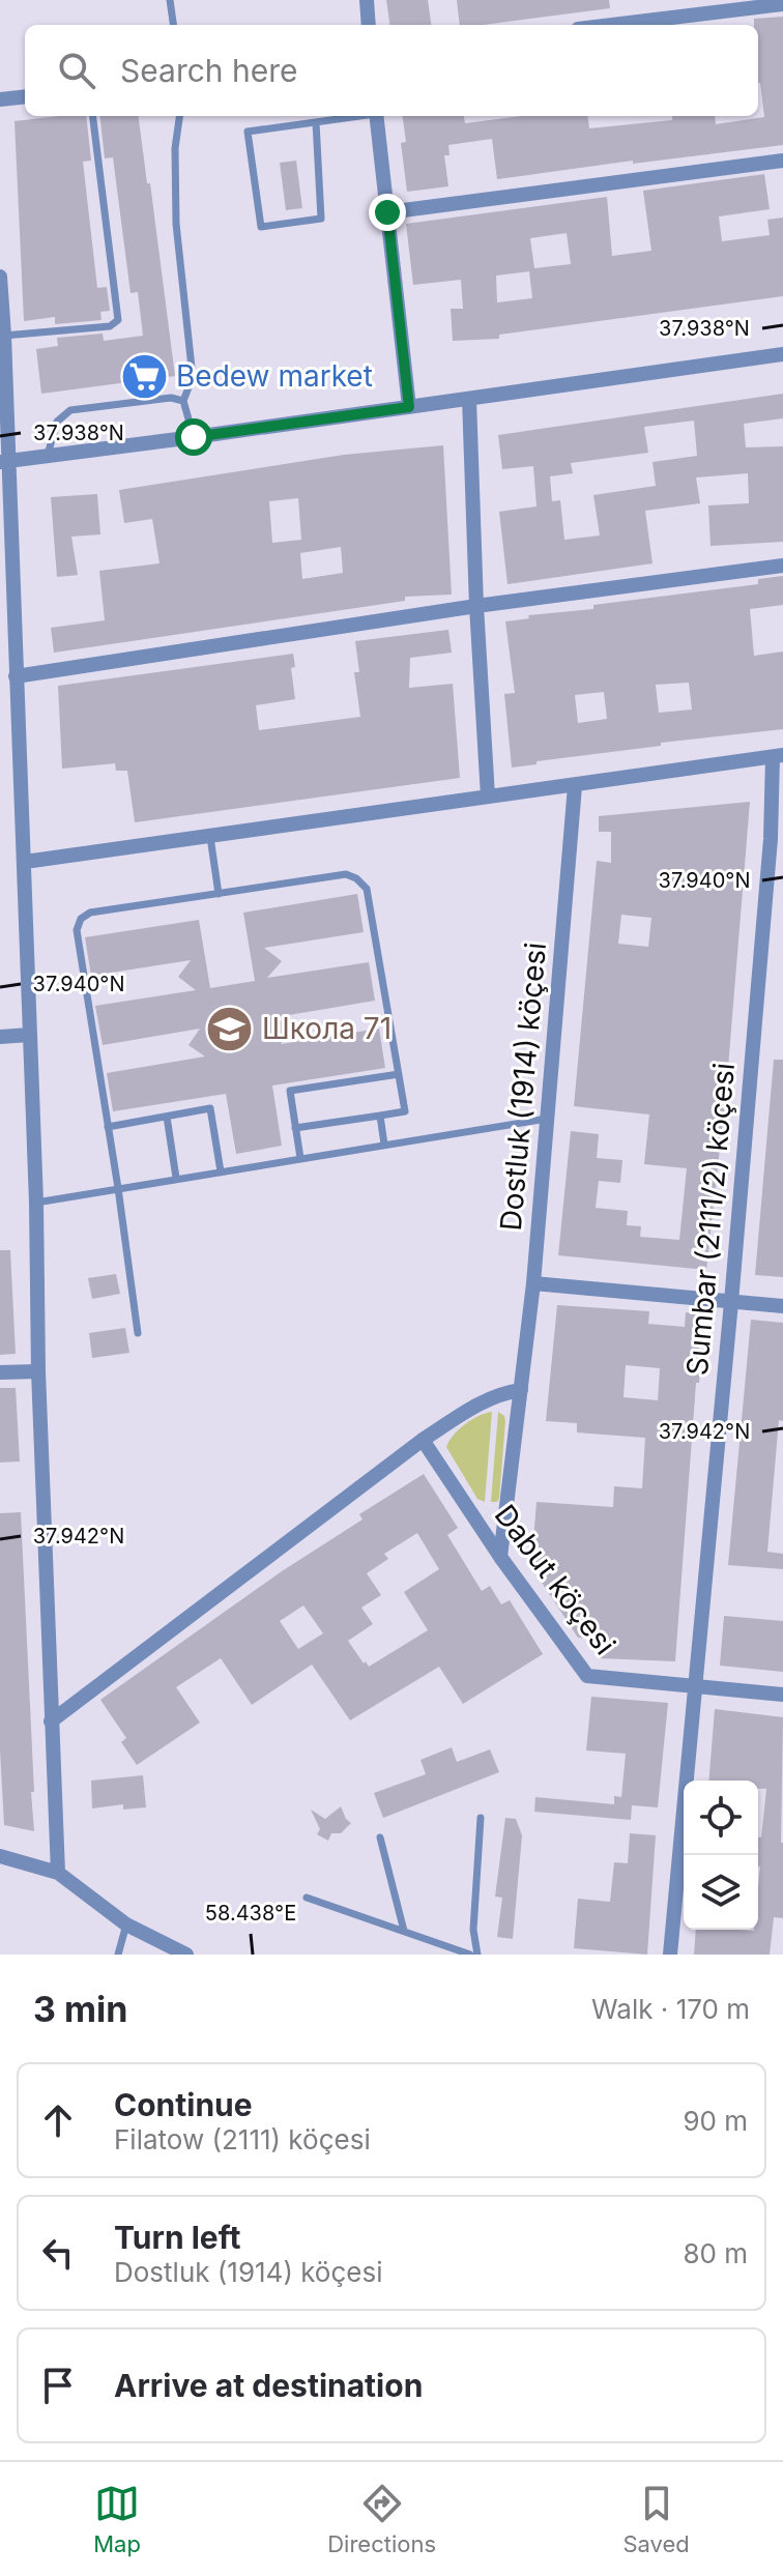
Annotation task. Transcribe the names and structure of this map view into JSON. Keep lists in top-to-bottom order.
{
  "streets": {
    "street": ["Dostluk (1914) köçesi", "Sumbar (2111/2) köçesi", "Dabut köçesi"]
  },
  "crossings": [
    ["Dostluk (1914) köçesi", "Dabut köçesi"],
    ["Sumbar (2111/2) köçesi", "Dabut köçesi"]
  ],
  "places": {
    "supermarket": ["Bedew market"],
    "school or university": ["Школа 71"]
  },
  "page": {
    "search": "Search here",
    "heading": ["3 min", "Walk · 170 m"],
    "list": [
      ["Continue", "Filatow (2111) köçesi", "90 m"],
      ["Turn left", "Dostluk (1914) köçesi", "80 m"],
      "Arrive at destination"
    ],
    "nav": ["Map", "Directions", "Saved"]
  },
  "coordinates": [
    "37.938°N",
    "37.940°N",
    "37.942°N",
    "58.438°E"
  ]
}
